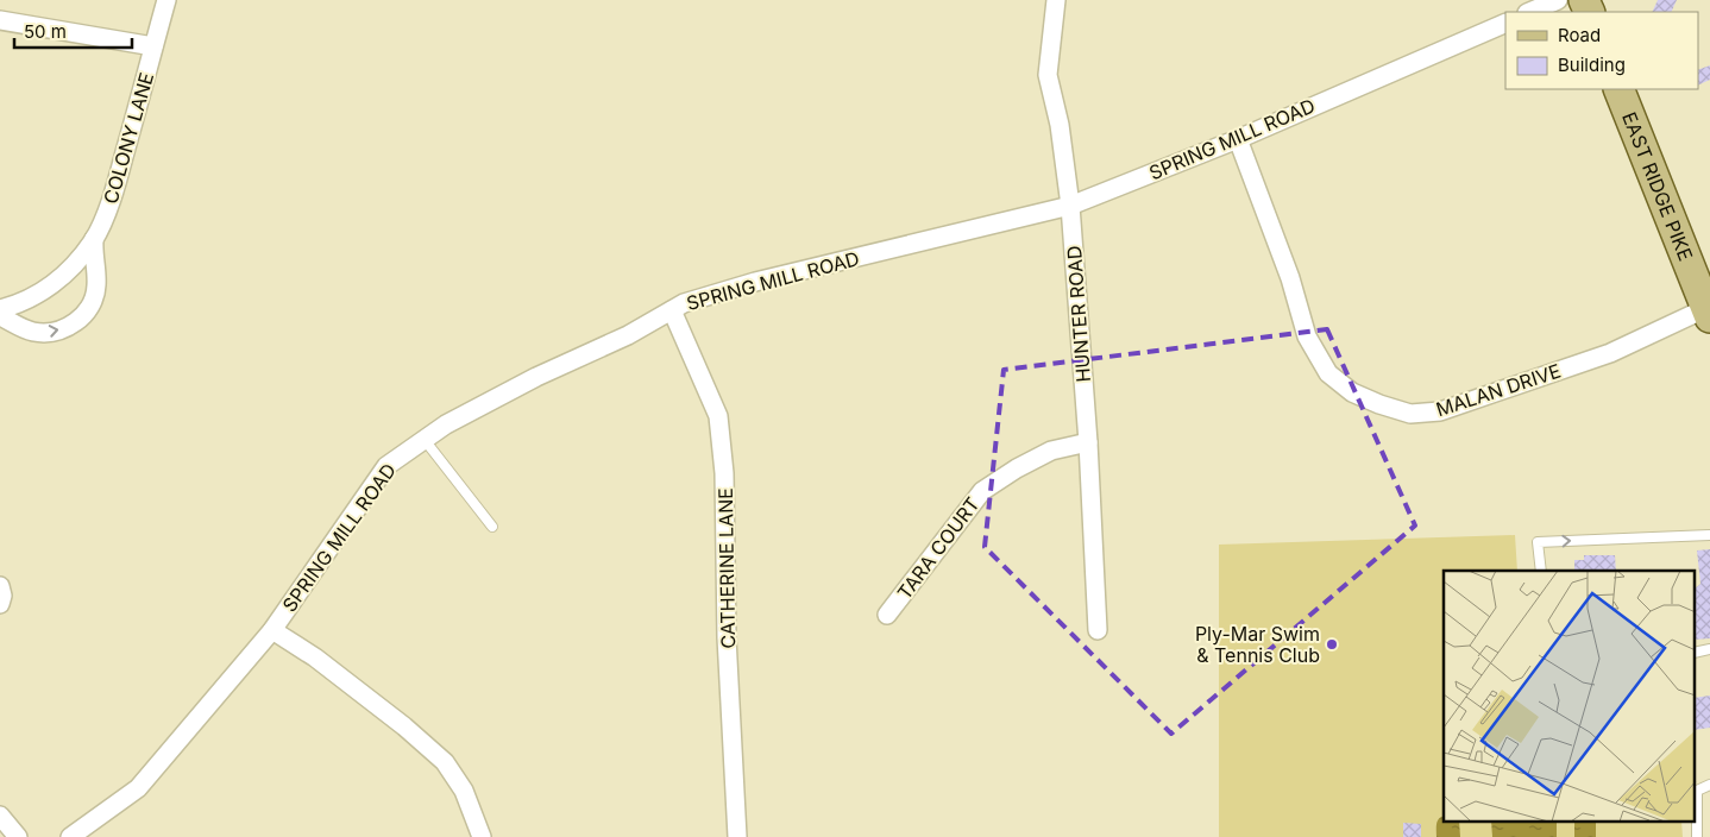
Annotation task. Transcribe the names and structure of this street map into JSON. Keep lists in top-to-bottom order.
{
  "streets": {
    "main road": ["EAST RIDGE PIKE"],
    "street": [
      "COLONY LANE",
      "SPRING MILL ROAD",
      "HUNTER ROAD",
      "MALAN DRIVE",
      "TARA COURT",
      "CATHERINE LANE"
    ]
  },
  "crossings": [
    ["SPRING MILL ROAD", "HUNTER ROAD"],
    ["SPRING MILL ROAD", "MALAN DRIVE"],
    ["SPRING MILL ROAD", "CATHERINE LANE"],
    ["EAST RIDGE PIKE", "MALAN DRIVE"],
    ["HUNTER ROAD", "TARA COURT"]
  ],
  "places": ["Ply-Mar Swim & Tennis Club"],
  "legend": ["Road", "Building"],
  "scale_bar": "50 m"
}
